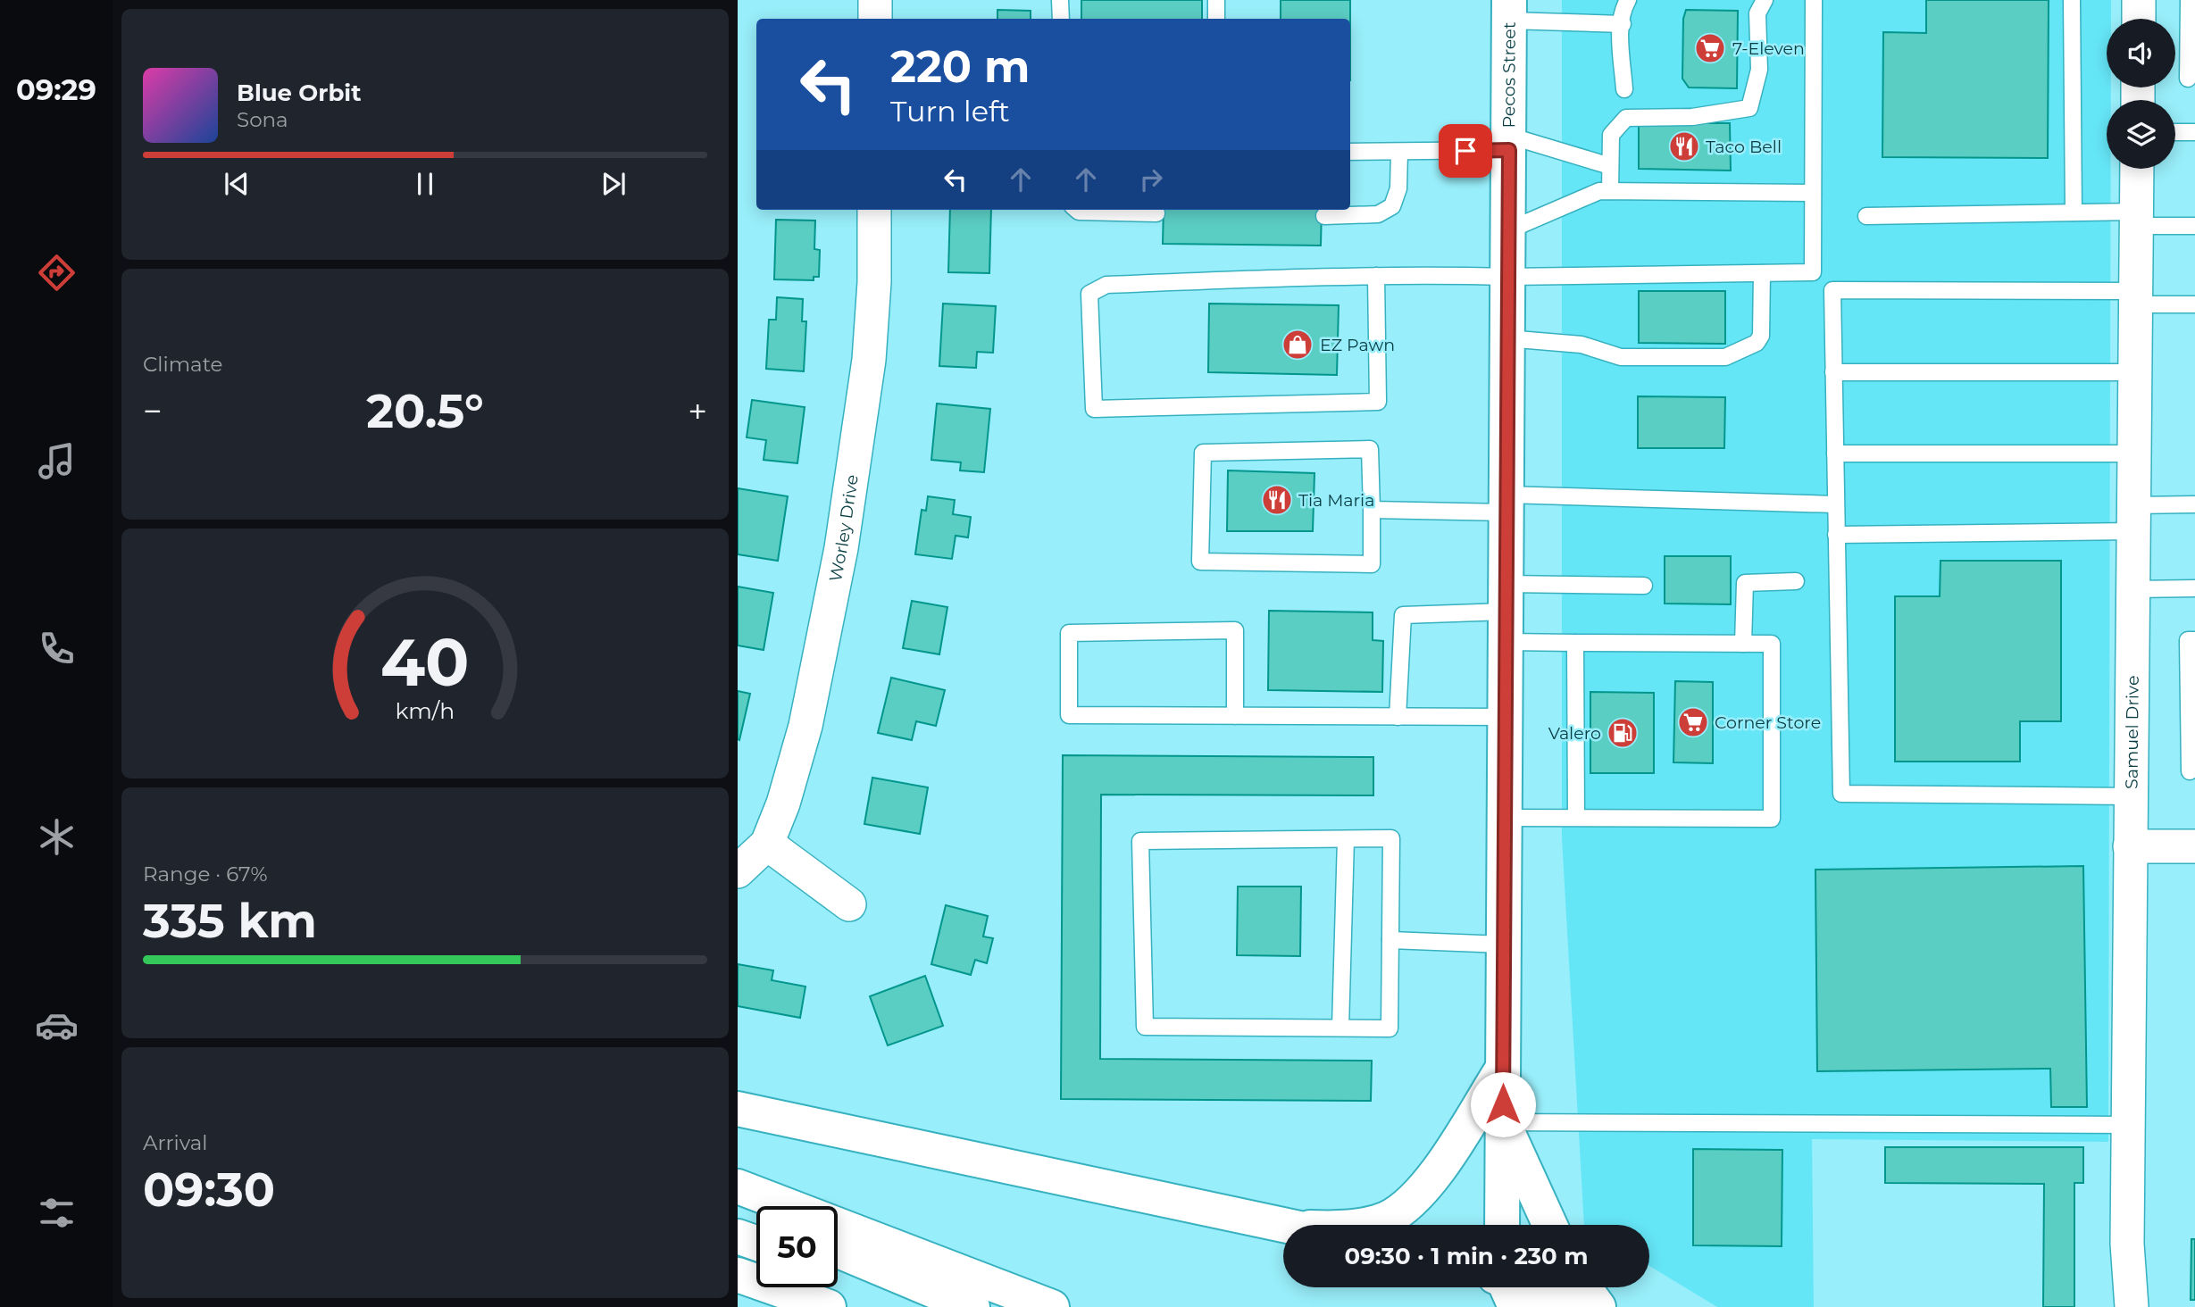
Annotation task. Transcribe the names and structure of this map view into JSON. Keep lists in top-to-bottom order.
{
  "streets": {
    "main road": ["Pecos Street"],
    "street": ["Worley Drive", "Samuel Drive"]
  },
  "places": {
    "supermarket": ["7-Eleven", "Corner Store"],
    "restaurant": ["Taco Bell", "Tia Maria"],
    "shop": ["EZ Pawn"],
    "fuel station": ["Valero"]
  },
  "page": {
    "tabs": "09:29",
    "turn": ["220 m", "Turn left"],
    "song": ["Blue Orbit", "Sona"],
    "tile": [
      "Climate",
      ["Range · 67%", "335 km"],
      ["Arrival", "09:30"]
    ],
    "heat": ["−", "20.5°", "+"],
    "limit": "50",
    "trip": "09:30 · 1 min · 230 m",
    "gauge": ["40", "km/h"]
  }
}
